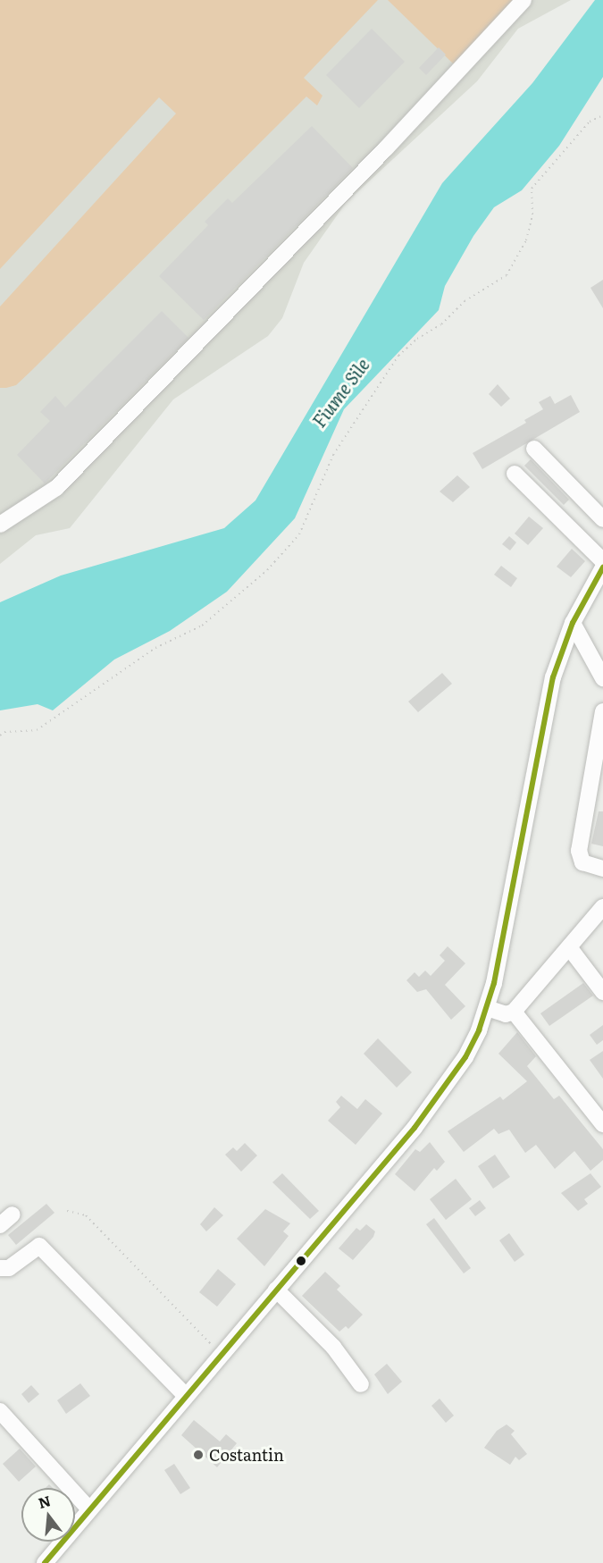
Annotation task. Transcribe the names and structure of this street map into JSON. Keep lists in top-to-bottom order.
{
  "water": ["Fiume Sile"],
  "places": ["Costantin"],
  "north": "top"
}
